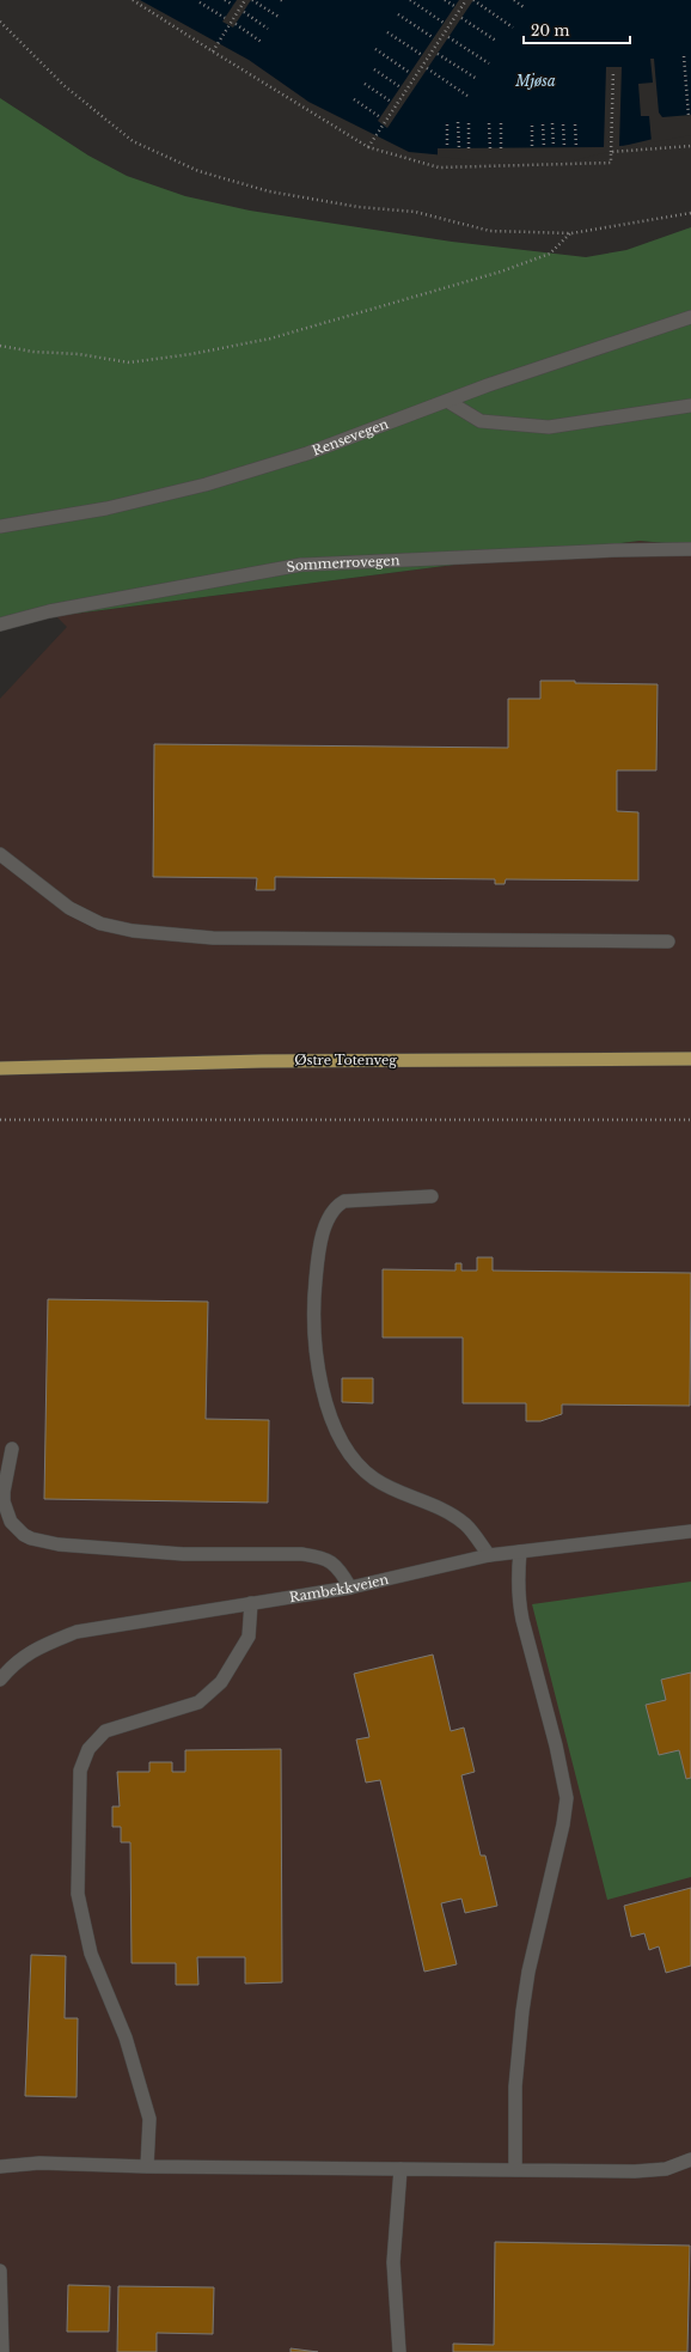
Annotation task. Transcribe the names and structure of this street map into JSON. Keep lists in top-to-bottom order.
{
  "streets": {
    "main road": ["Østre Totenveg"],
    "street": ["Rensevegen", "Sommerrovegen", "Rambekkveien"]
  },
  "water": ["Mjøsa"],
  "scale_bar": "20 m"
}
